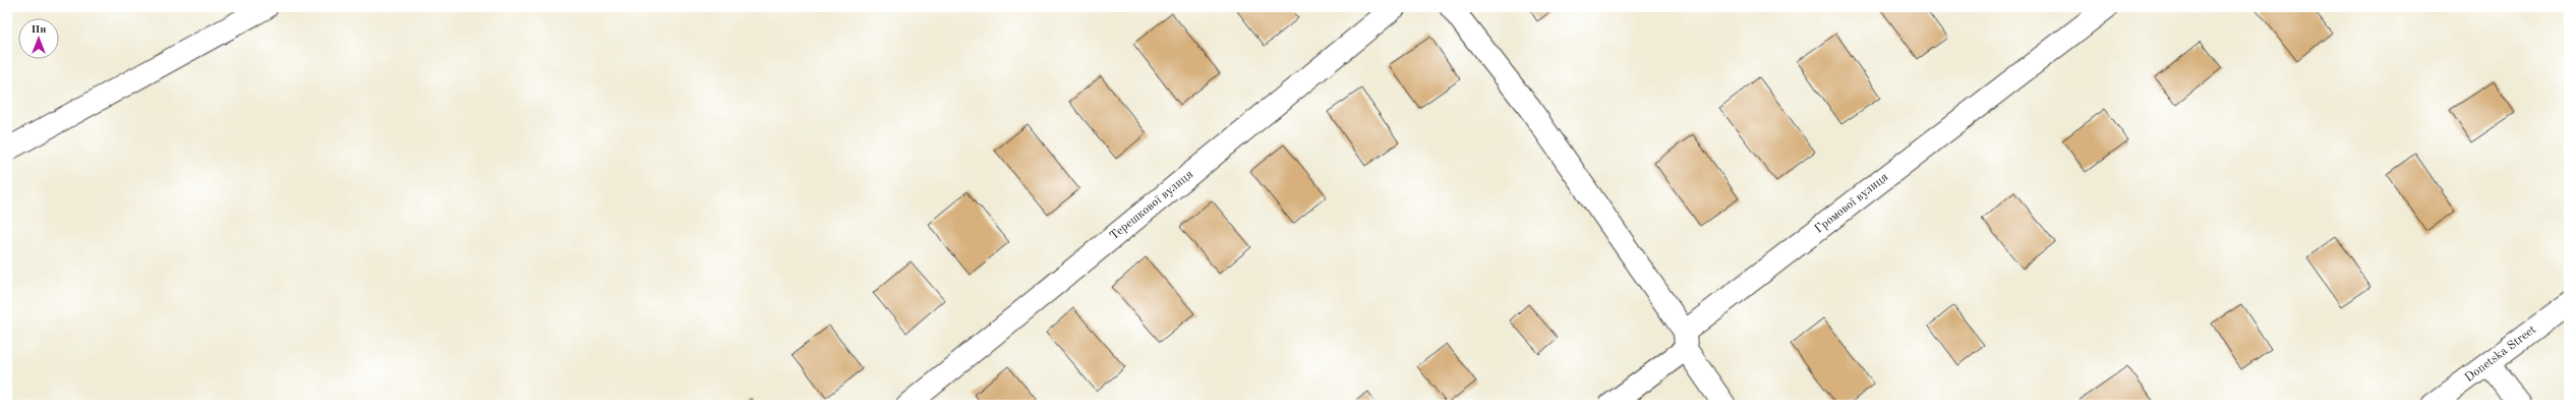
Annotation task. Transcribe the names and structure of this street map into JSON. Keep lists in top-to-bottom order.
{
  "streets": {
    "street": ["Громової вулиця", "Терешкової вулиця", "Donetska Street"]
  },
  "north": "top"
}
